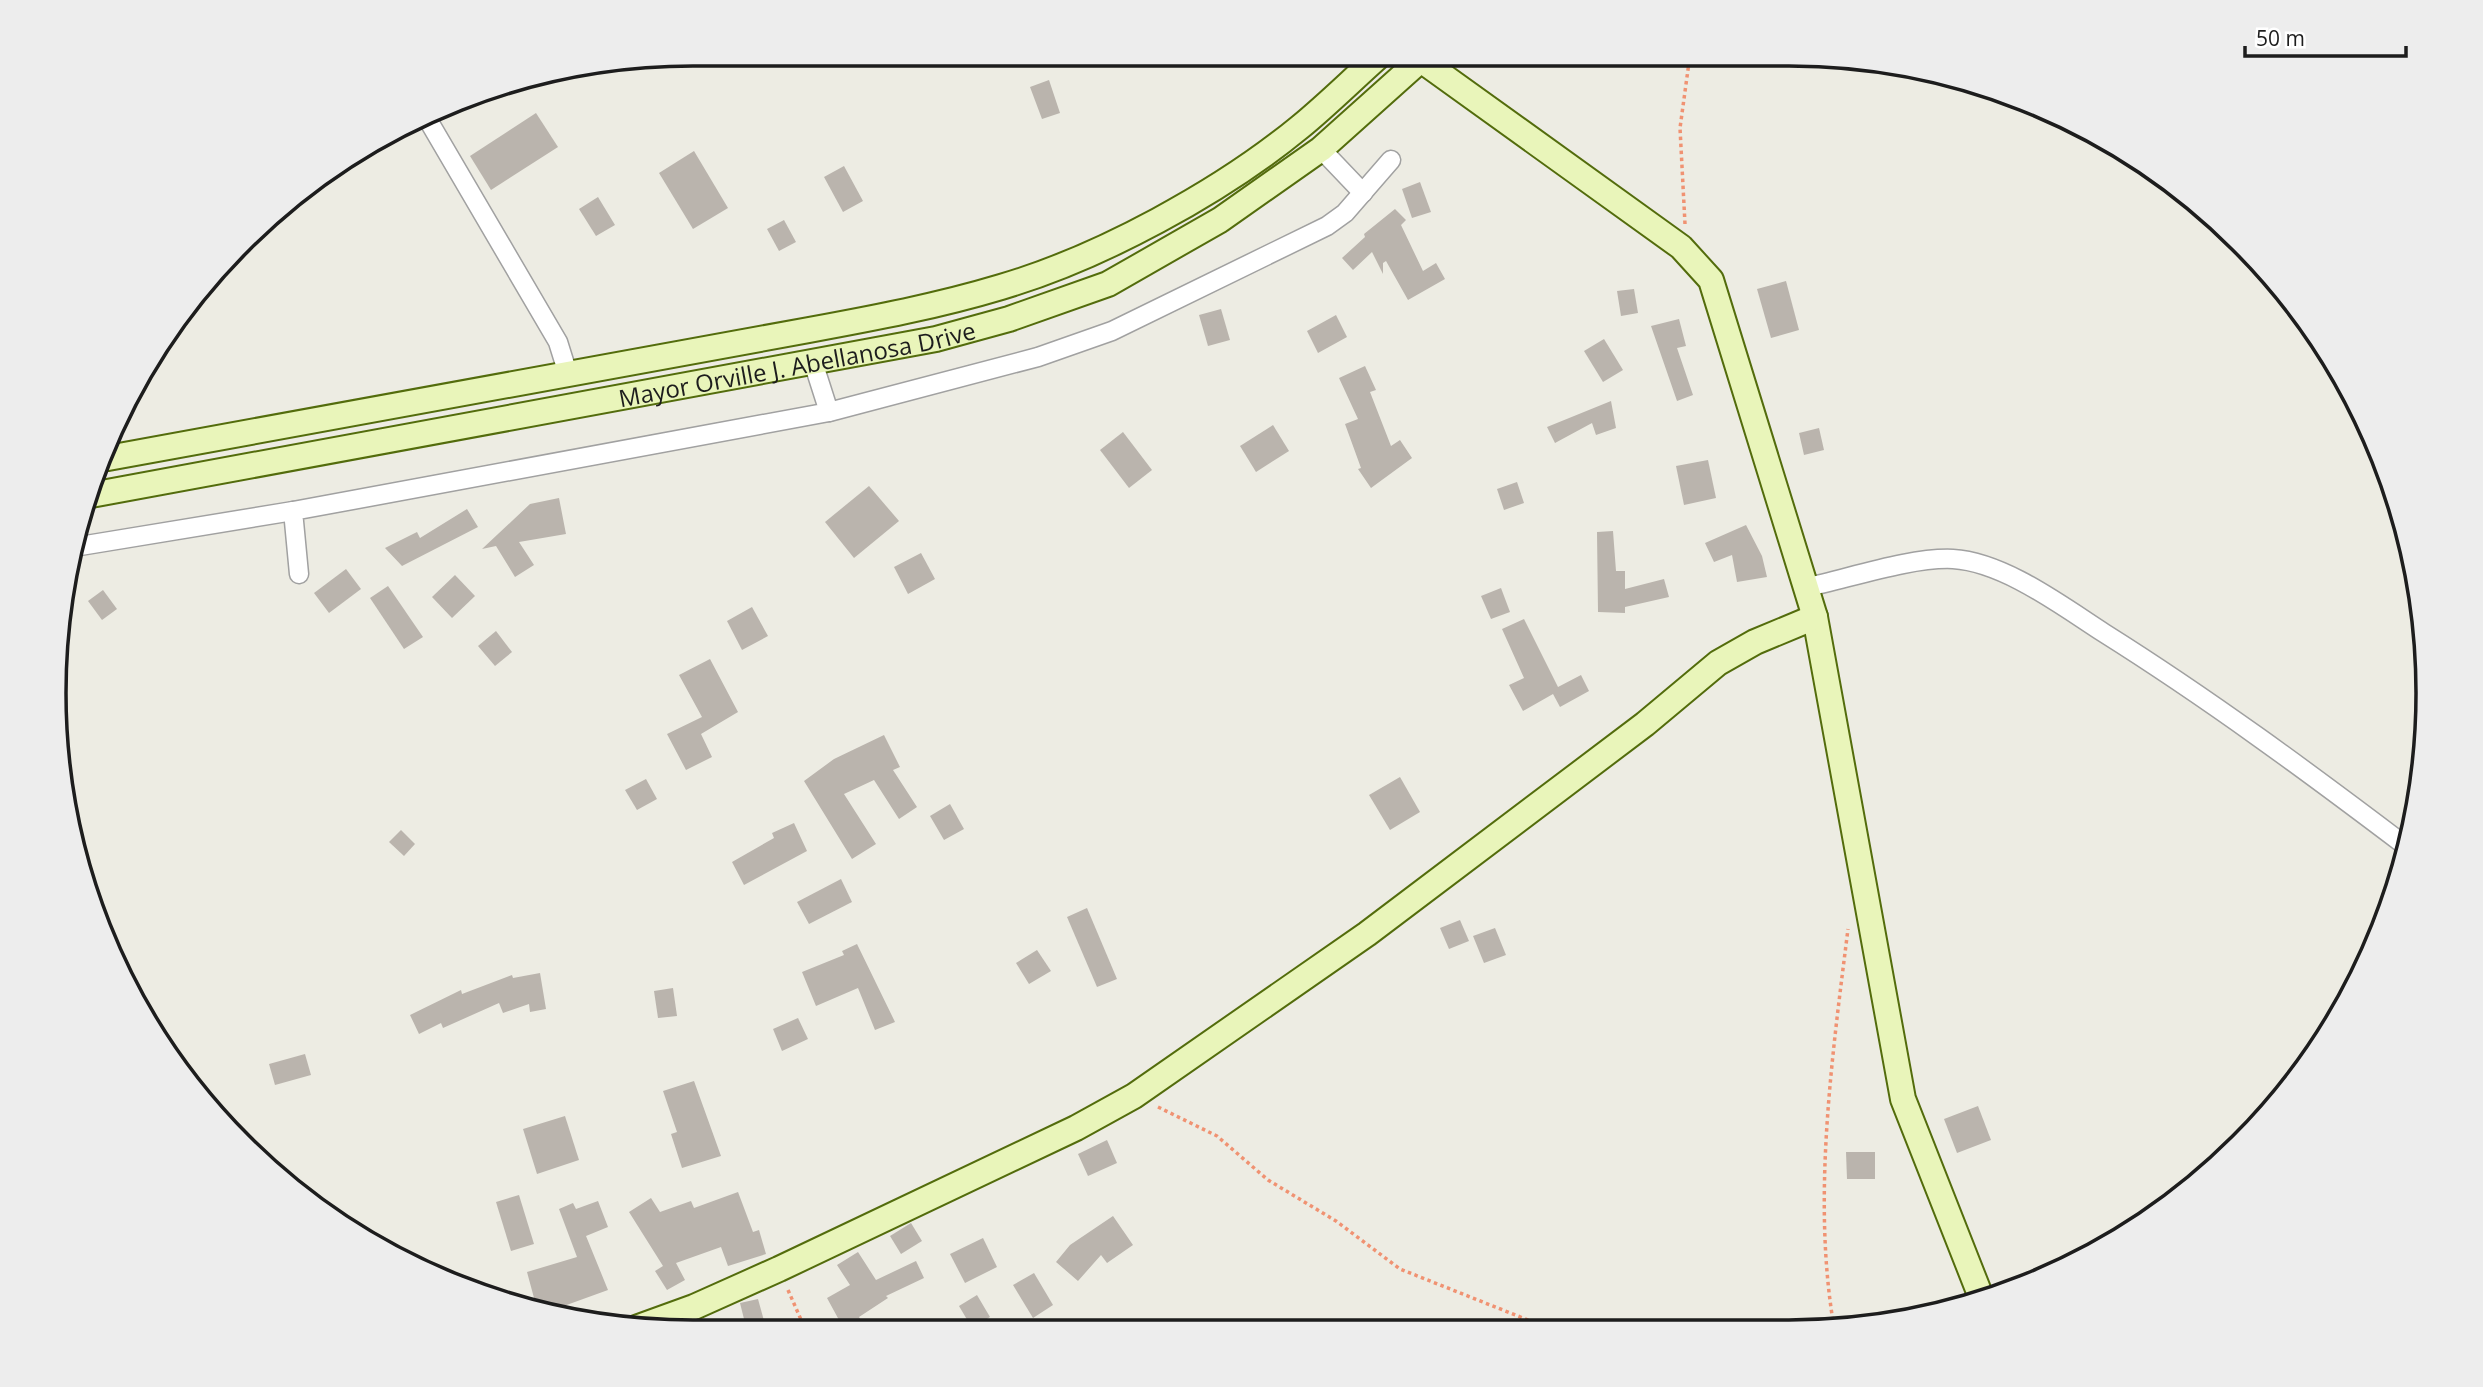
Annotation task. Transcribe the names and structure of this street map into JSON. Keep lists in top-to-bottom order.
{
  "streets": {
    "street": ["Mayor Orville J. Abellanosa Drive"]
  },
  "scale_bar": "50 m"
}
